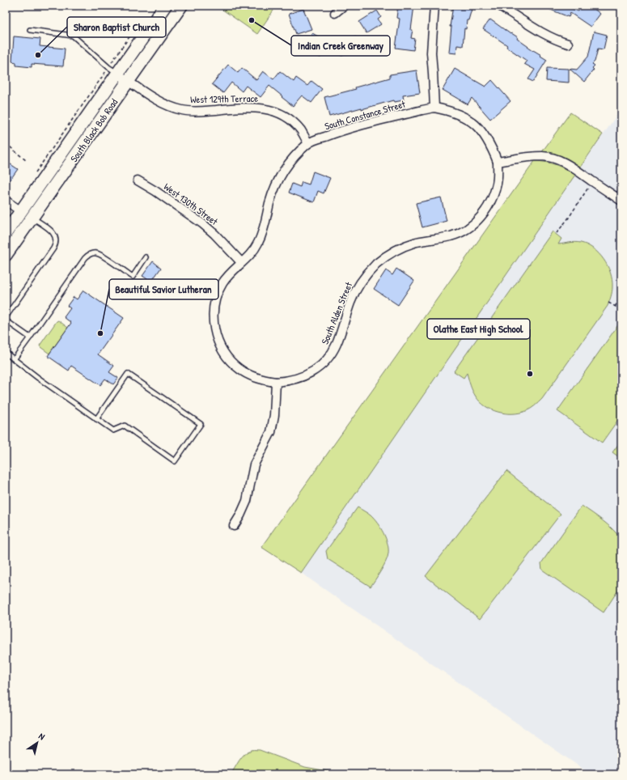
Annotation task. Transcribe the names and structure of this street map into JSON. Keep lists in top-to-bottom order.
{
  "streets": {
    "main road": ["South Black Bob Road"],
    "street": [
      "West 129th Terrace",
      "South Constance Street",
      "West 130th Street",
      "South Alden Street"
    ]
  },
  "crossings": [
    ["West 129th Terrace", "South Constance Street"],
    ["West 129th Terrace", "South Black Bob Road"],
    ["South Constance Street", "West 130th Street"],
    ["South Constance Street", "South Alden Street"]
  ],
  "places": [
    "Indian Creek Greenway",
    "Sharon Baptist Church",
    "Beautiful Savior Lutheran",
    "Olathe East High School"
  ],
  "north": "top right"
}
